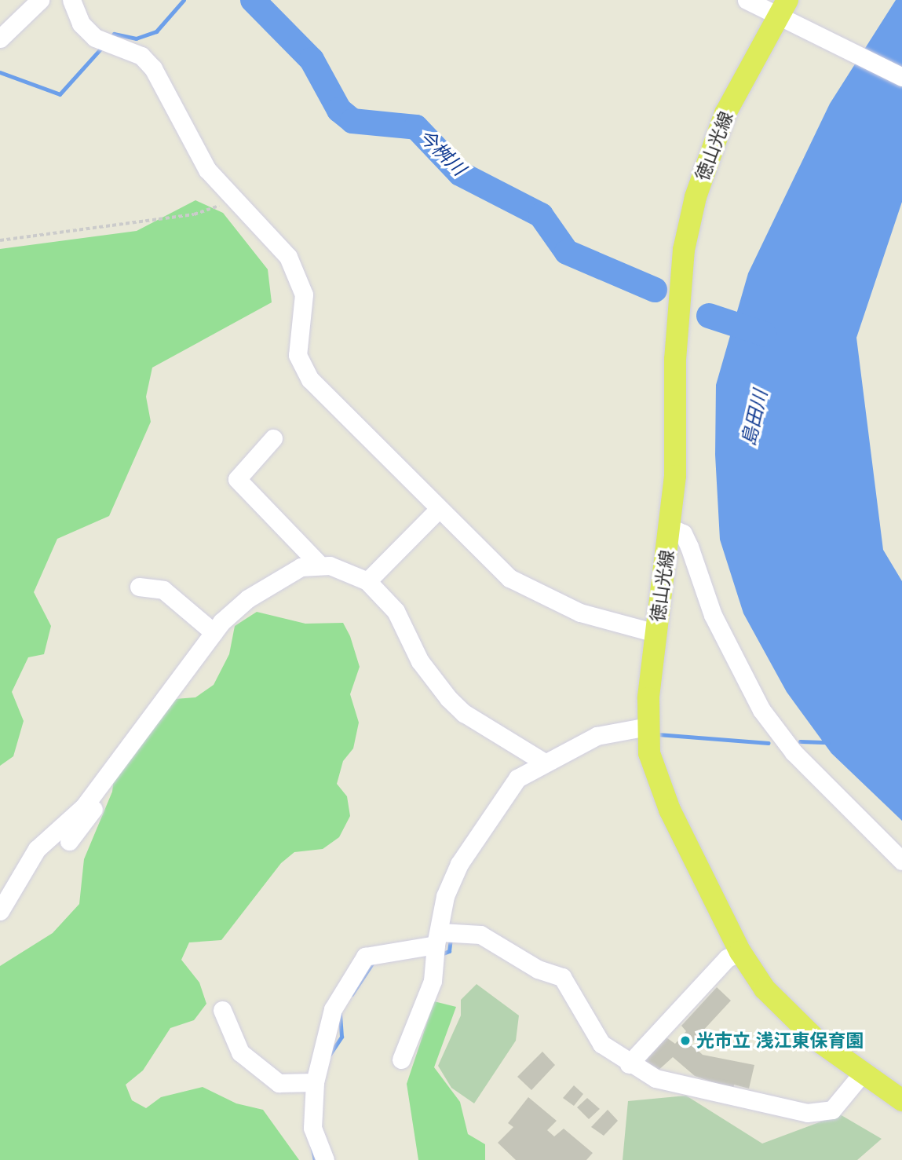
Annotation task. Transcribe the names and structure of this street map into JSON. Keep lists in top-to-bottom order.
{
  "streets": {
    "main road": ["徳山光線"]
  },
  "water": ["今桝川", "島田川"],
  "places": ["光市立 浅江東保育園"]
}
